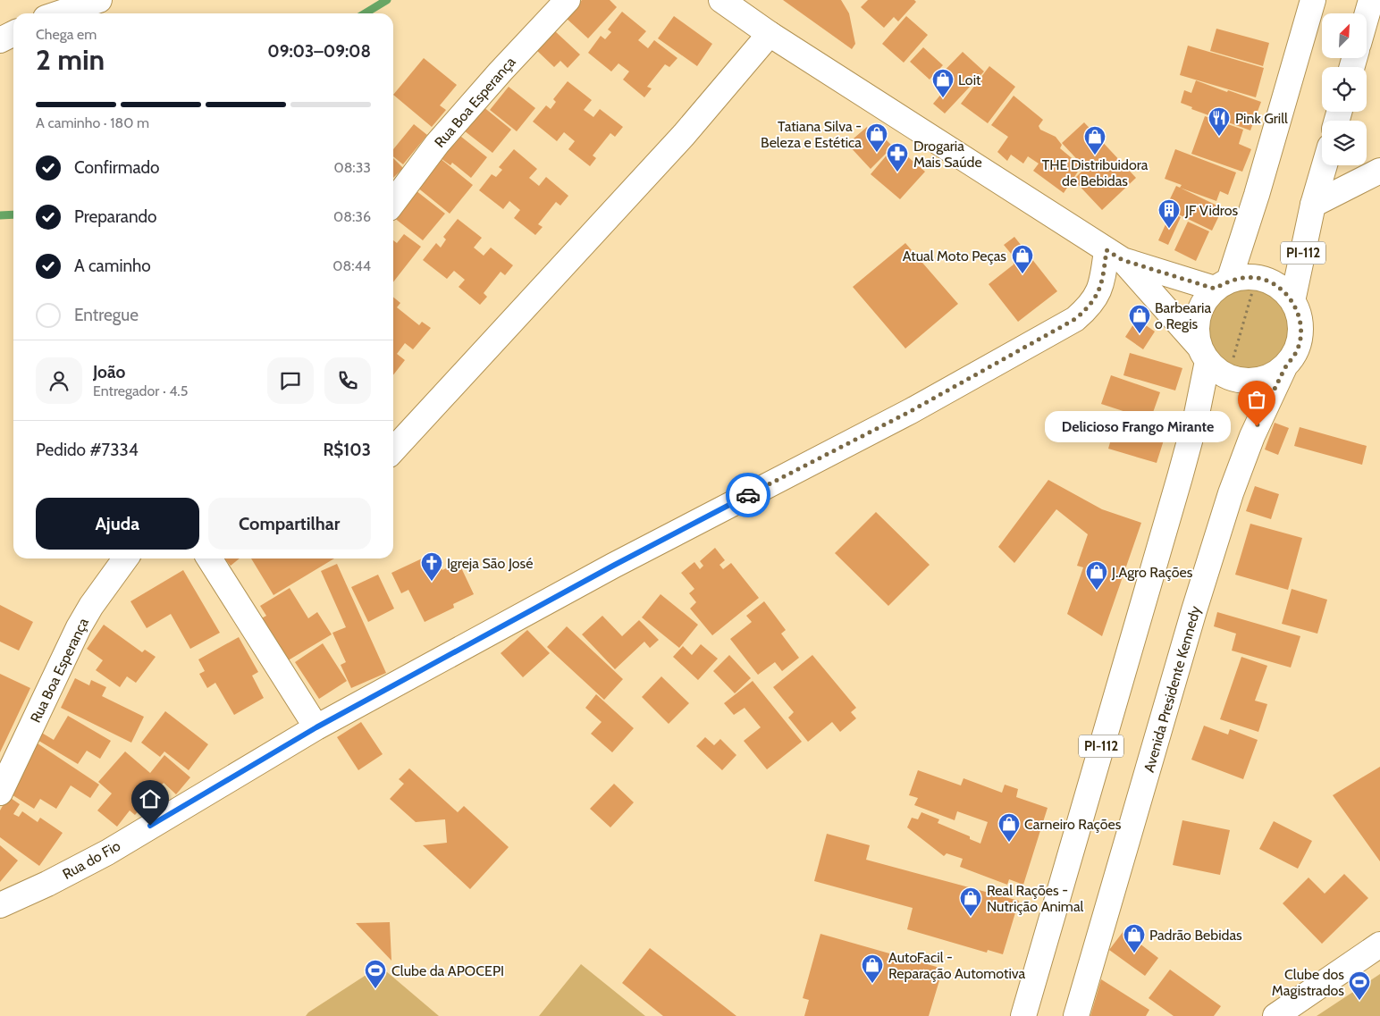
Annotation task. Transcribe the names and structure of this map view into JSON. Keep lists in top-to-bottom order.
{
  "streets": {
    "main road": [
      "Rua Boa Esperança",
      "PI-112",
      "Avenida Presidente Kennedy",
      "Rua do Fio"
    ]
  },
  "crossings": [
    ["PI-112", "Avenida Presidente Kennedy"],
    ["Avenida Presidente Kennedy", "Rua do Fio"]
  ],
  "places": {
    "shop": [
      "Loit",
      "Tatiana Silva - Beleza e Estética",
      "THE Distribuidora de Bebidas",
      "Atual Moto Peças",
      "Barbearia o Regis",
      "J.Agro Rações",
      "Carneiro Rações",
      "Real Rações - Nutrição Animal",
      "Padrão Bebidas",
      "AutoFacil - Reparação Automotiva"
    ],
    "restaurant": ["Pink Grill"],
    "pharmacy": ["Drogaria Mais Saúde"],
    "building": ["JF Vidros"],
    "other": ["Delicioso Frango Mirante"],
    "church": ["Igreja São José"],
    "sports": ["Clube da APOCEPI", "Clube dos Magistrados"]
  },
  "north": "top right",
  "page": {
    "heading": ["2 min", "Chega em", "09:03–09:08"],
    "panel": [
      "João",
      "Entregador · 4.5",
      "Pedido #7334",
      "R$103"
    ],
    "bar": "A caminho · 180 m",
    "list": [
      ["Confirmado", "08:33"],
      ["Preparando", "08:36"],
      ["A caminho", "08:44"],
      "Entregue"
    ],
    "bubble": "Delicioso Frango Mirante",
    "buttons": ["Ajuda", "Compartilhar"]
  }
}
